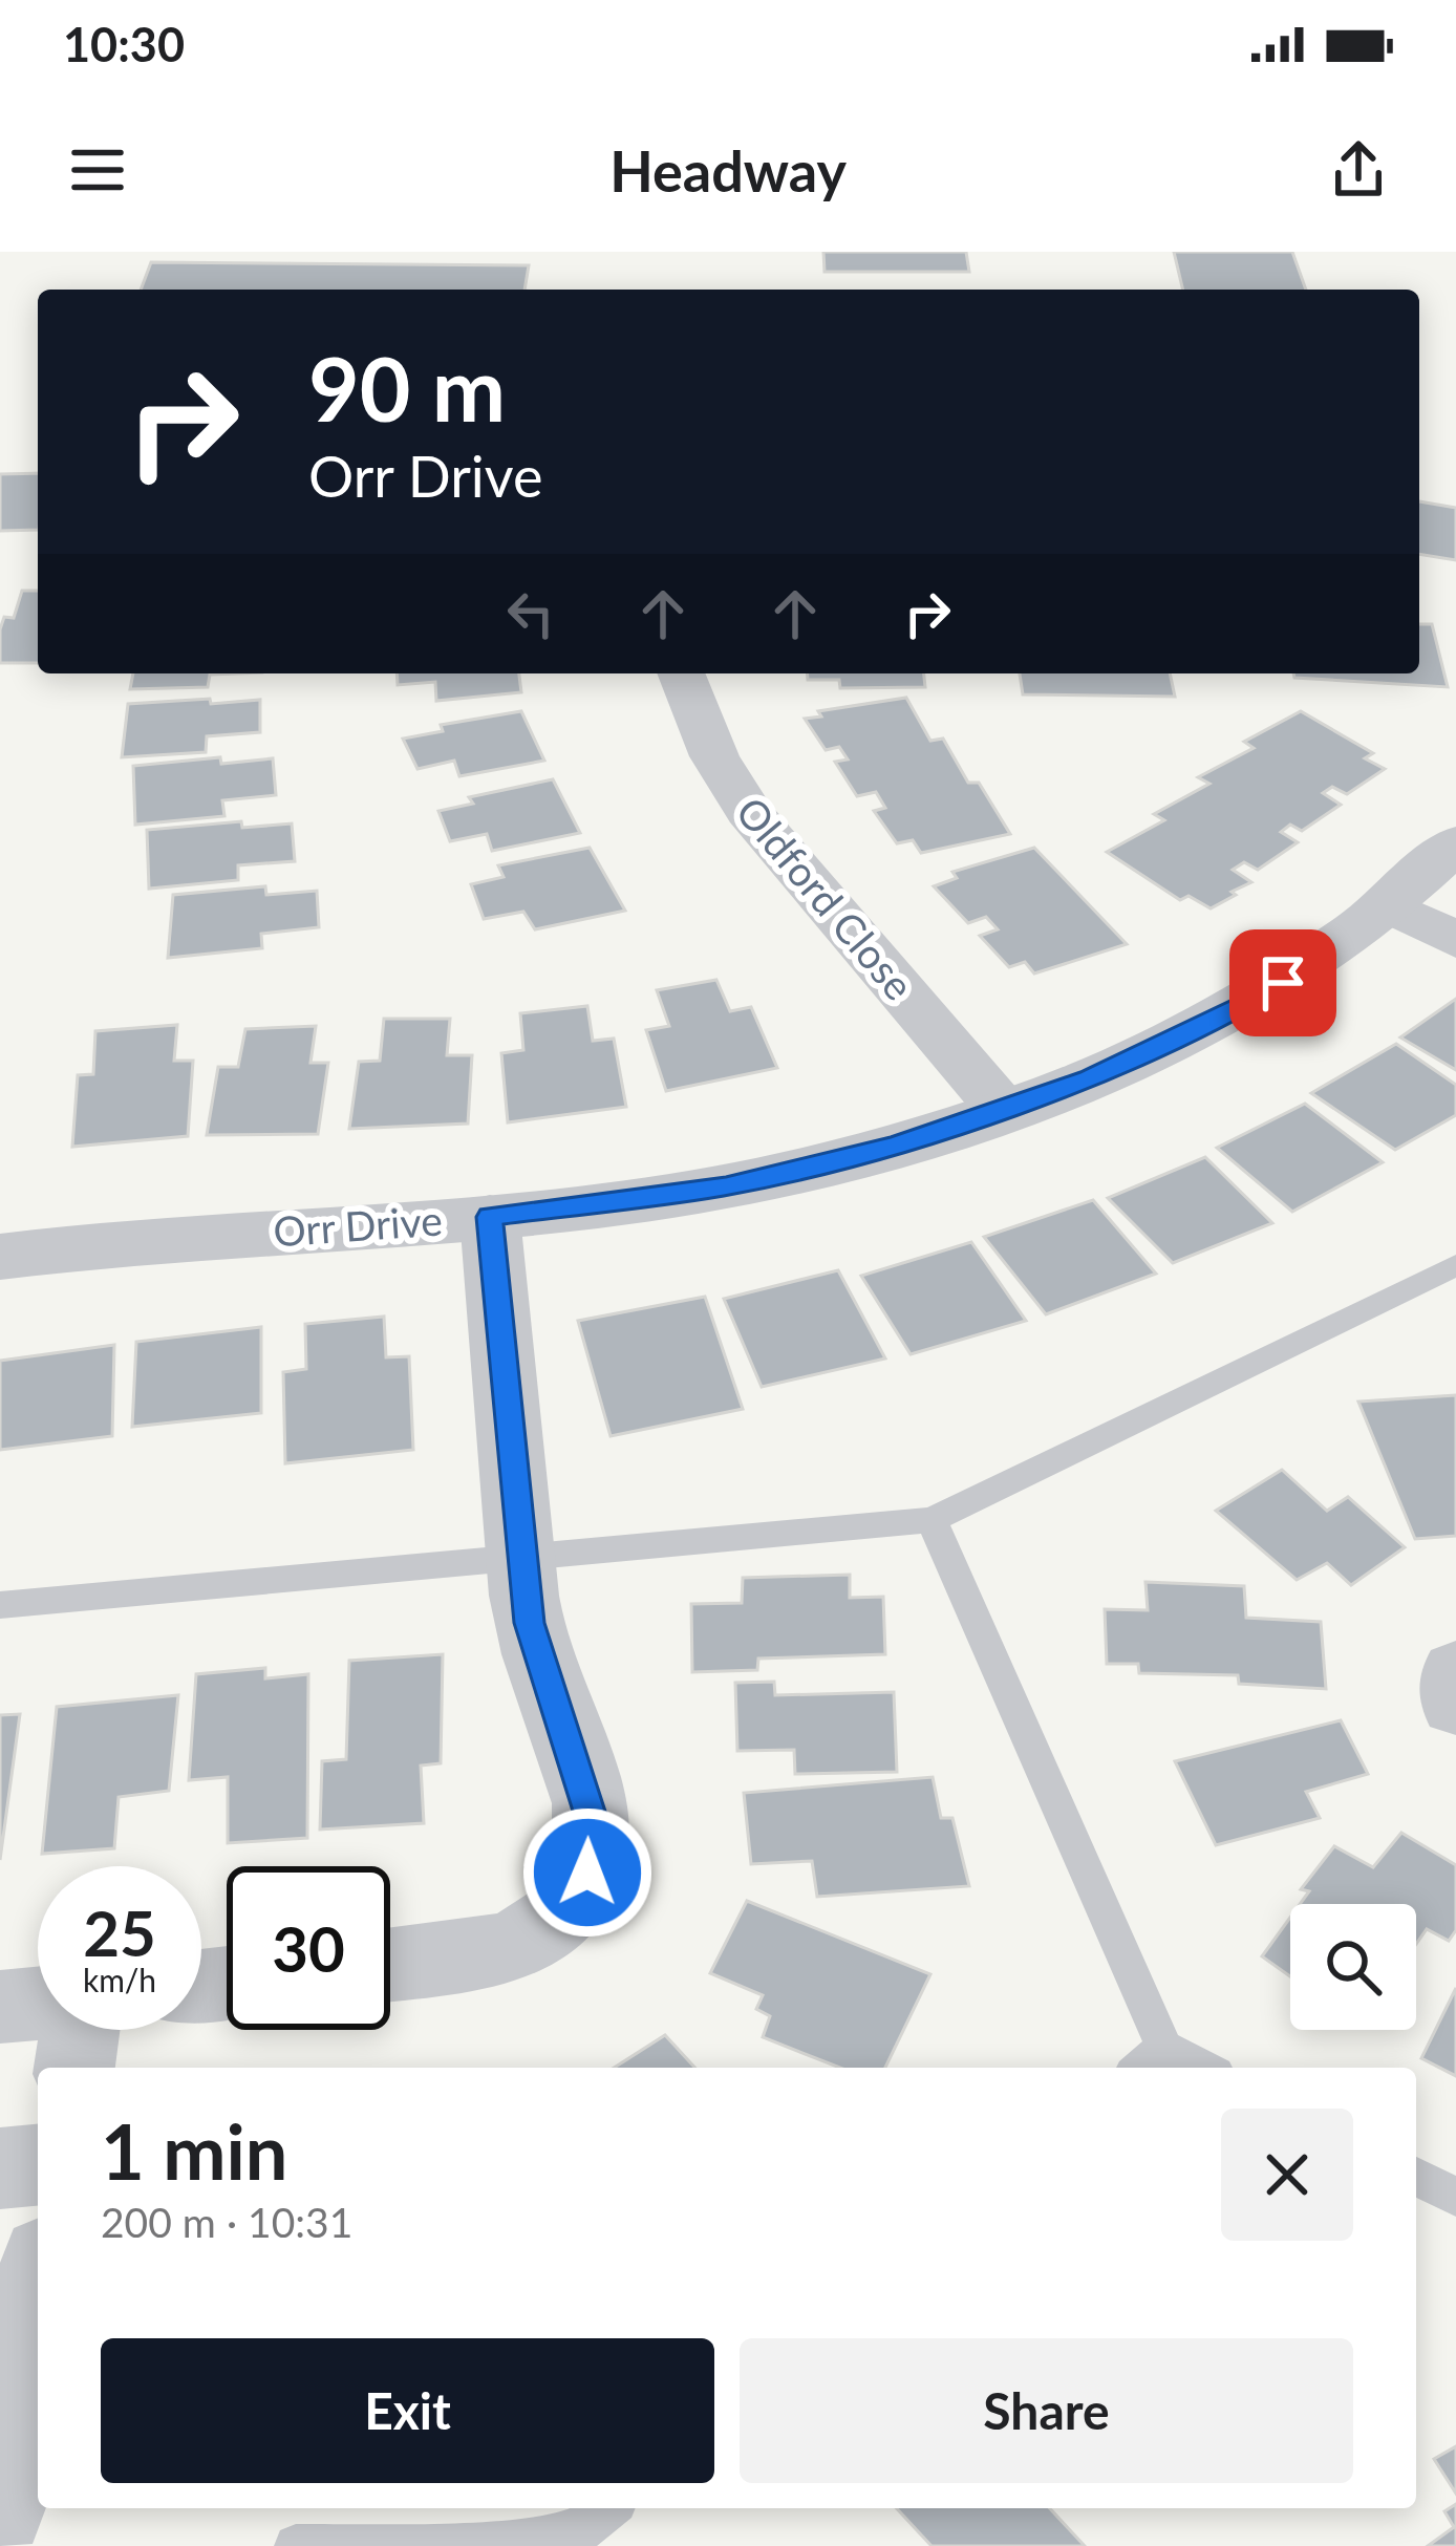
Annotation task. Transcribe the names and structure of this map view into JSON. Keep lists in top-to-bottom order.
{
  "streets": {
    "street": ["Oldford Close", "Orr Drive"]
  },
  "crossings": [
    ["Oldford Close", "Orr Drive"]
  ],
  "page": {
    "status": "10:30",
    "header": "Headway",
    "turn": ["90 m", "Orr Drive"],
    "speed": "25 km/h",
    "limit": "30",
    "heading": ["1 min", "200 m · 10:31"],
    "buttons": ["Exit", "Share"]
  }
}
